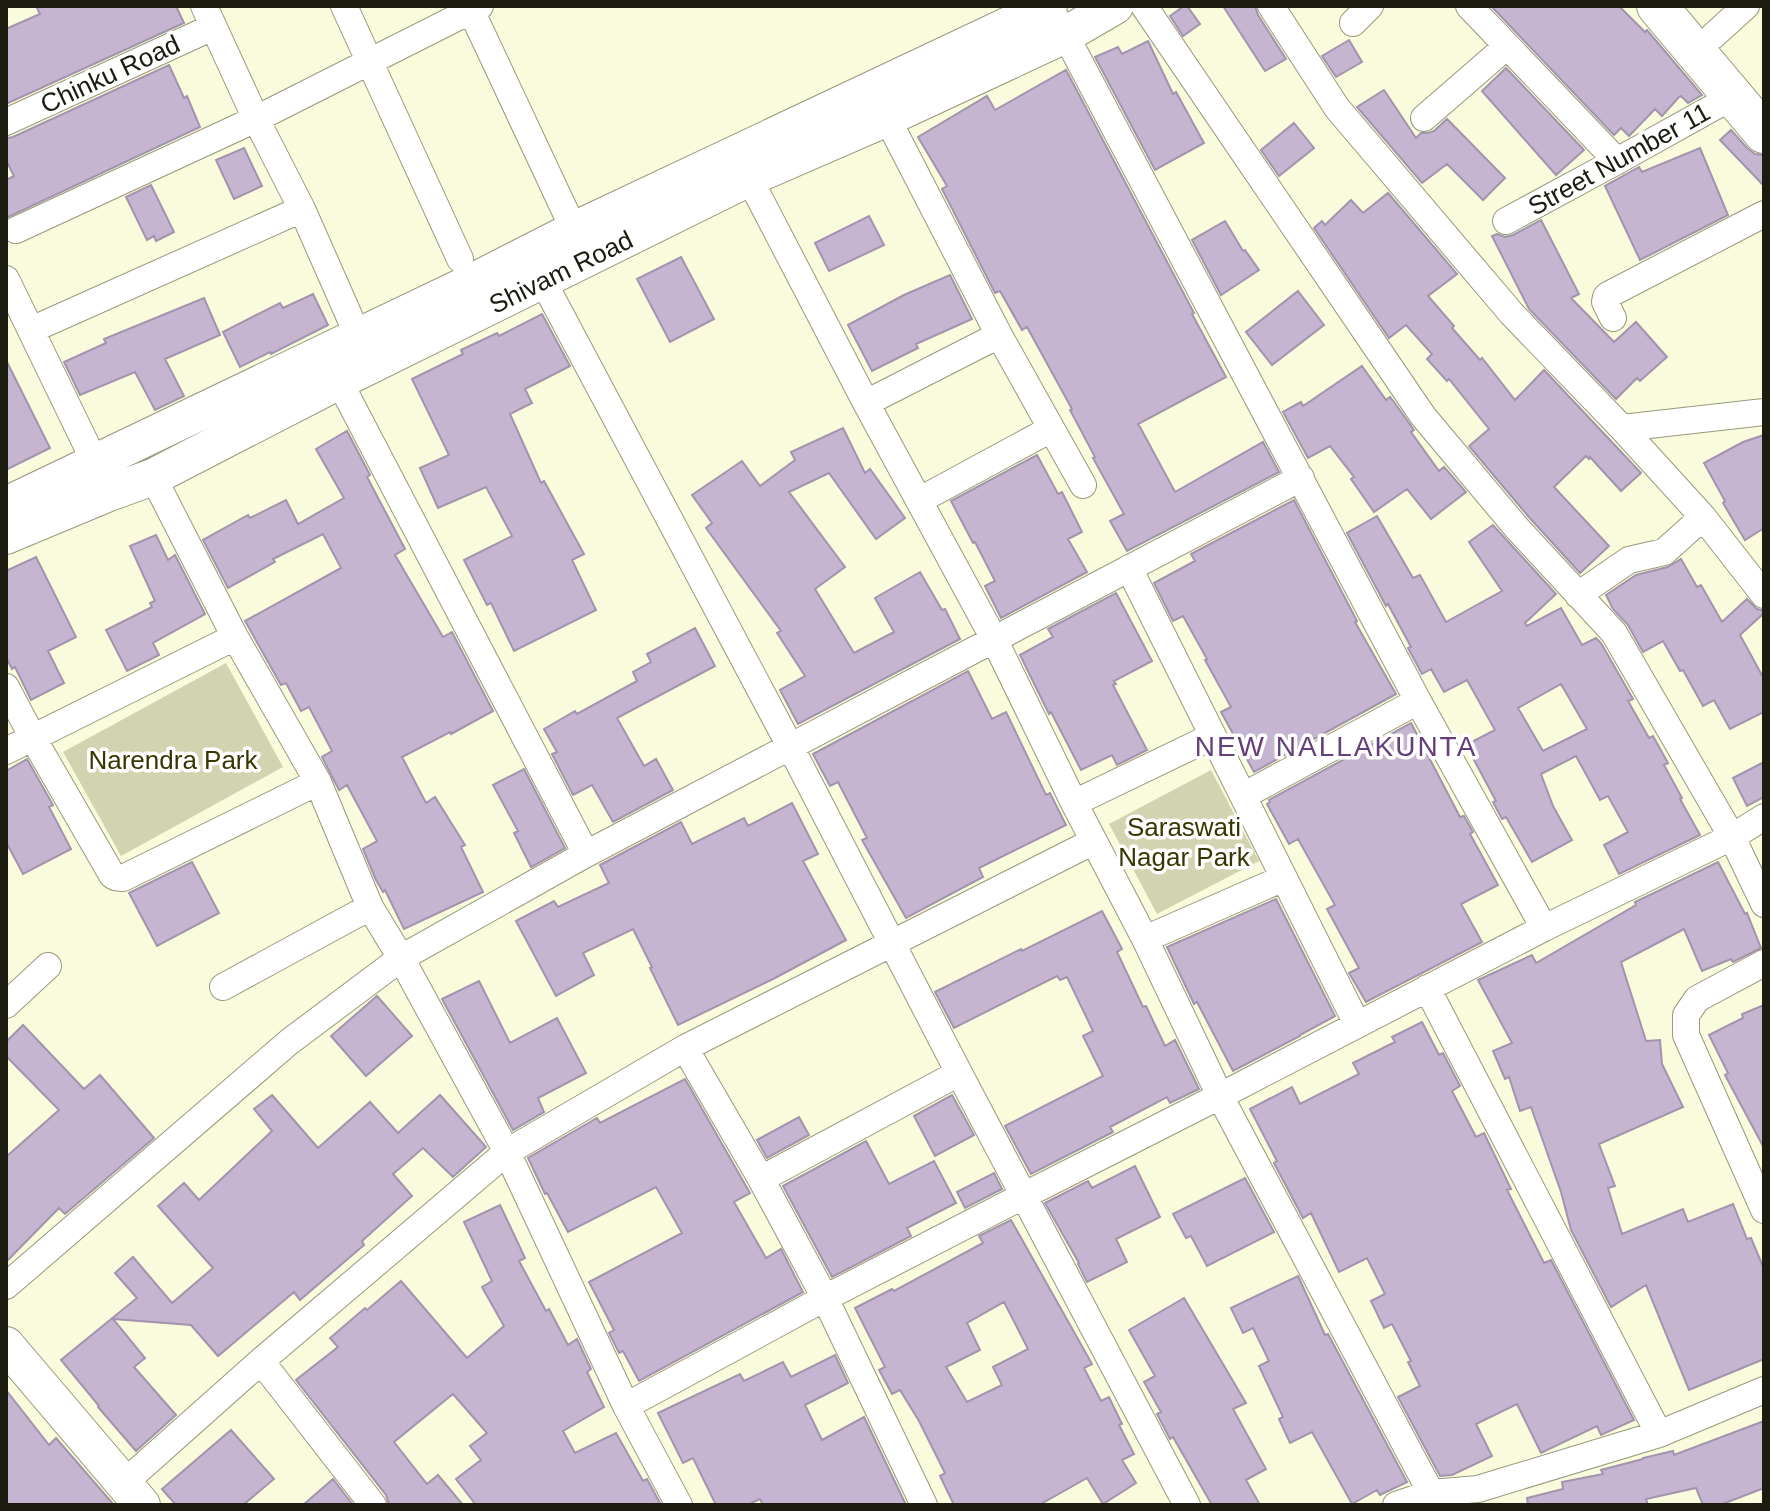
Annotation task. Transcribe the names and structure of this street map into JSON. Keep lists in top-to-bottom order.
{
  "streets": {
    "main road": ["Shivam Road"],
    "street": ["Chinku Road", "Street Number 11"]
  },
  "districts": ["NEW NALLAKUNTA"],
  "parks": ["Narendra Park", "Saraswati Nagar Park"]
}
